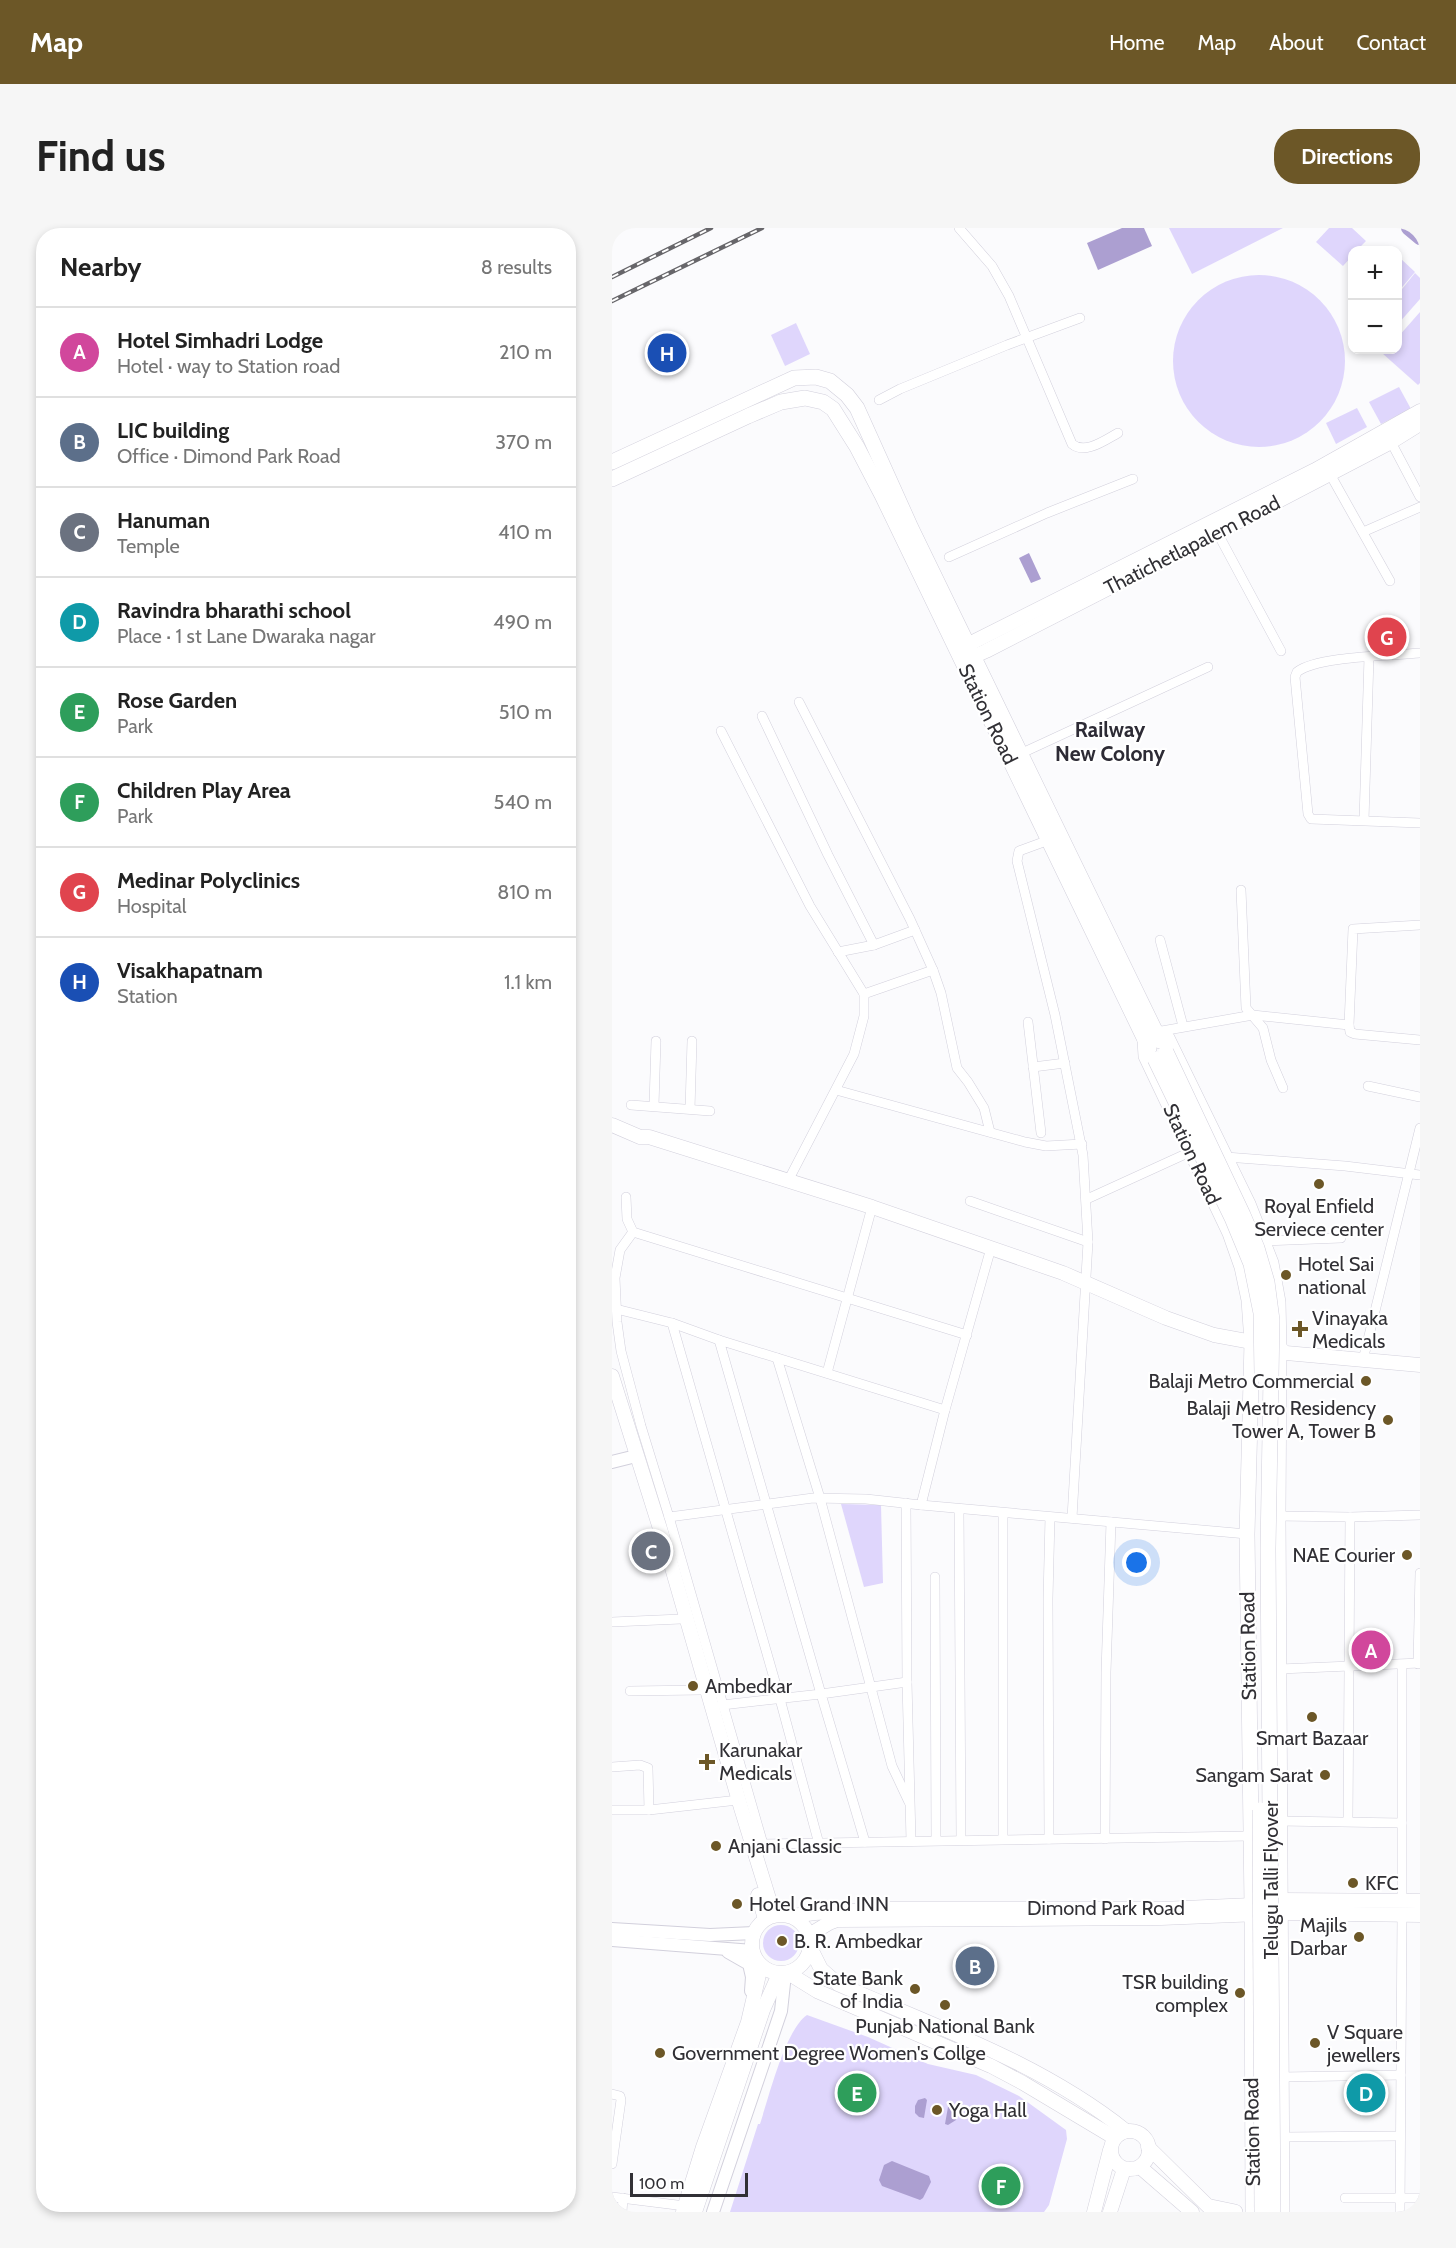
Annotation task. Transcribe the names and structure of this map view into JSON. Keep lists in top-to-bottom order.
{
  "streets": {
    "main road": [
      "Thatichetlapalem Road",
      "Station Road",
      "Telugu Talli Flyover",
      "Dimond Park Road"
    ]
  },
  "crossings": [
    ["Thatichetlapalem Road", "Station Road"],
    ["Station Road", "Telugu Talli Flyover"],
    ["Station Road", "Dimond Park Road"]
  ],
  "districts": ["Railway New Colony"],
  "places": {
    "other": [
      "Royal Enfield Serviece center",
      "Hotel Sai national",
      "Balaji Metro Commercial",
      "Balaji Metro Residency Tower A, Tower B",
      "NAE Courier",
      "Ambedkar",
      "Smart Bazaar",
      "Sangam Sarat",
      "Anjani Classic",
      "KFC",
      "Hotel Grand INN",
      "Majils Darbar",
      "B. R. Ambedkar",
      "State Bank of India",
      "TSR building complex",
      "Punjab National Bank",
      "V Square jewellers",
      "Government Degree Women's Collge",
      "Yoga Hall"
    ],
    "health": ["Vinayaka Medicals", "Karunakar Medicals"]
  },
  "scale_bar": "100 m",
  "page": {
    "header": "Map",
    "nav": [
      "Home",
      "Map",
      "About",
      "Contact"
    ],
    "buttons": "Directions",
    "title": "Find us",
    "heading": ["Nearby", "8 results"],
    "map_buttons": ["+", "−"],
    "list": [
      {
        "mark": "A",
        "name": "Hotel Simhadri Lodge",
        "note": "Hotel · way to Station road",
        "value": "210 m"
      },
      {
        "mark": "B",
        "name": "LIC building",
        "note": "Office · Dimond Park Road",
        "value": "370 m"
      },
      {
        "mark": "C",
        "name": "Hanuman",
        "note": "Temple",
        "value": "410 m"
      },
      {
        "mark": "D",
        "name": "Ravindra bharathi school",
        "note": "Place · 1 st Lane Dwaraka nagar",
        "value": "490 m"
      },
      {
        "mark": "E",
        "name": "Rose Garden",
        "note": "Park",
        "value": "510 m"
      },
      {
        "mark": "F",
        "name": "Children Play Area",
        "note": "Park",
        "value": "540 m"
      },
      {
        "mark": "G",
        "name": "Medinar Polyclinics",
        "note": "Hospital",
        "value": "810 m"
      },
      {
        "mark": "H",
        "name": "Visakhapatnam",
        "note": "Station",
        "value": "1.1 km"
      }
    ],
    "pins": [
      "H",
      "G",
      "C",
      "A",
      "B",
      "D",
      "E",
      "F"
    ],
    "scale": "100 m"
  }
}
